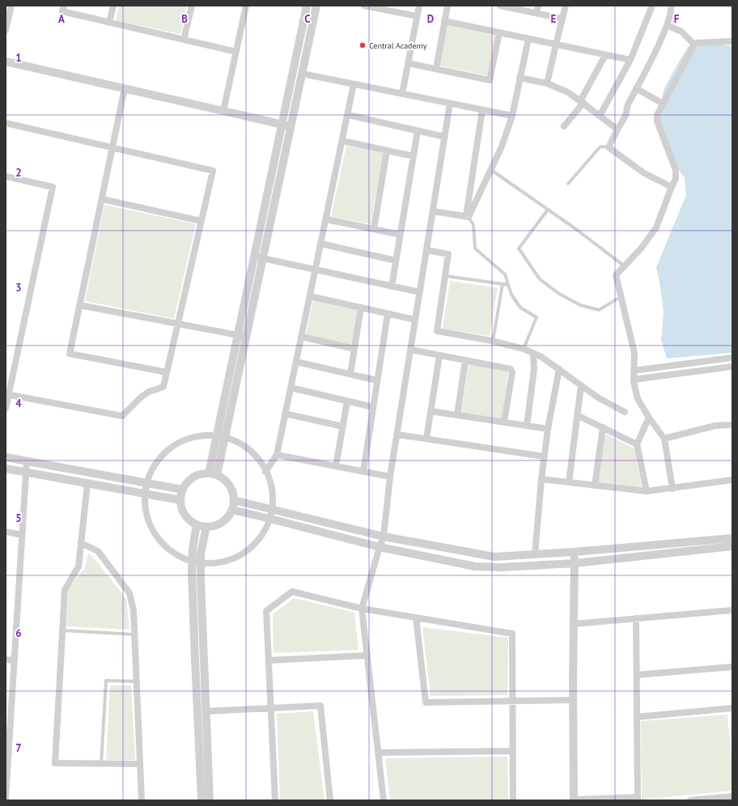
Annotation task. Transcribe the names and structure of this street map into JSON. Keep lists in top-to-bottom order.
{
  "places": ["Central Academy"],
  "grid": {
    "columns": [
      "A",
      "B",
      "C",
      "D",
      "E",
      "F"
    ],
    "rows": [
      "1",
      "2",
      "3",
      "4",
      "5",
      "6",
      "7"
    ]
  }
}
